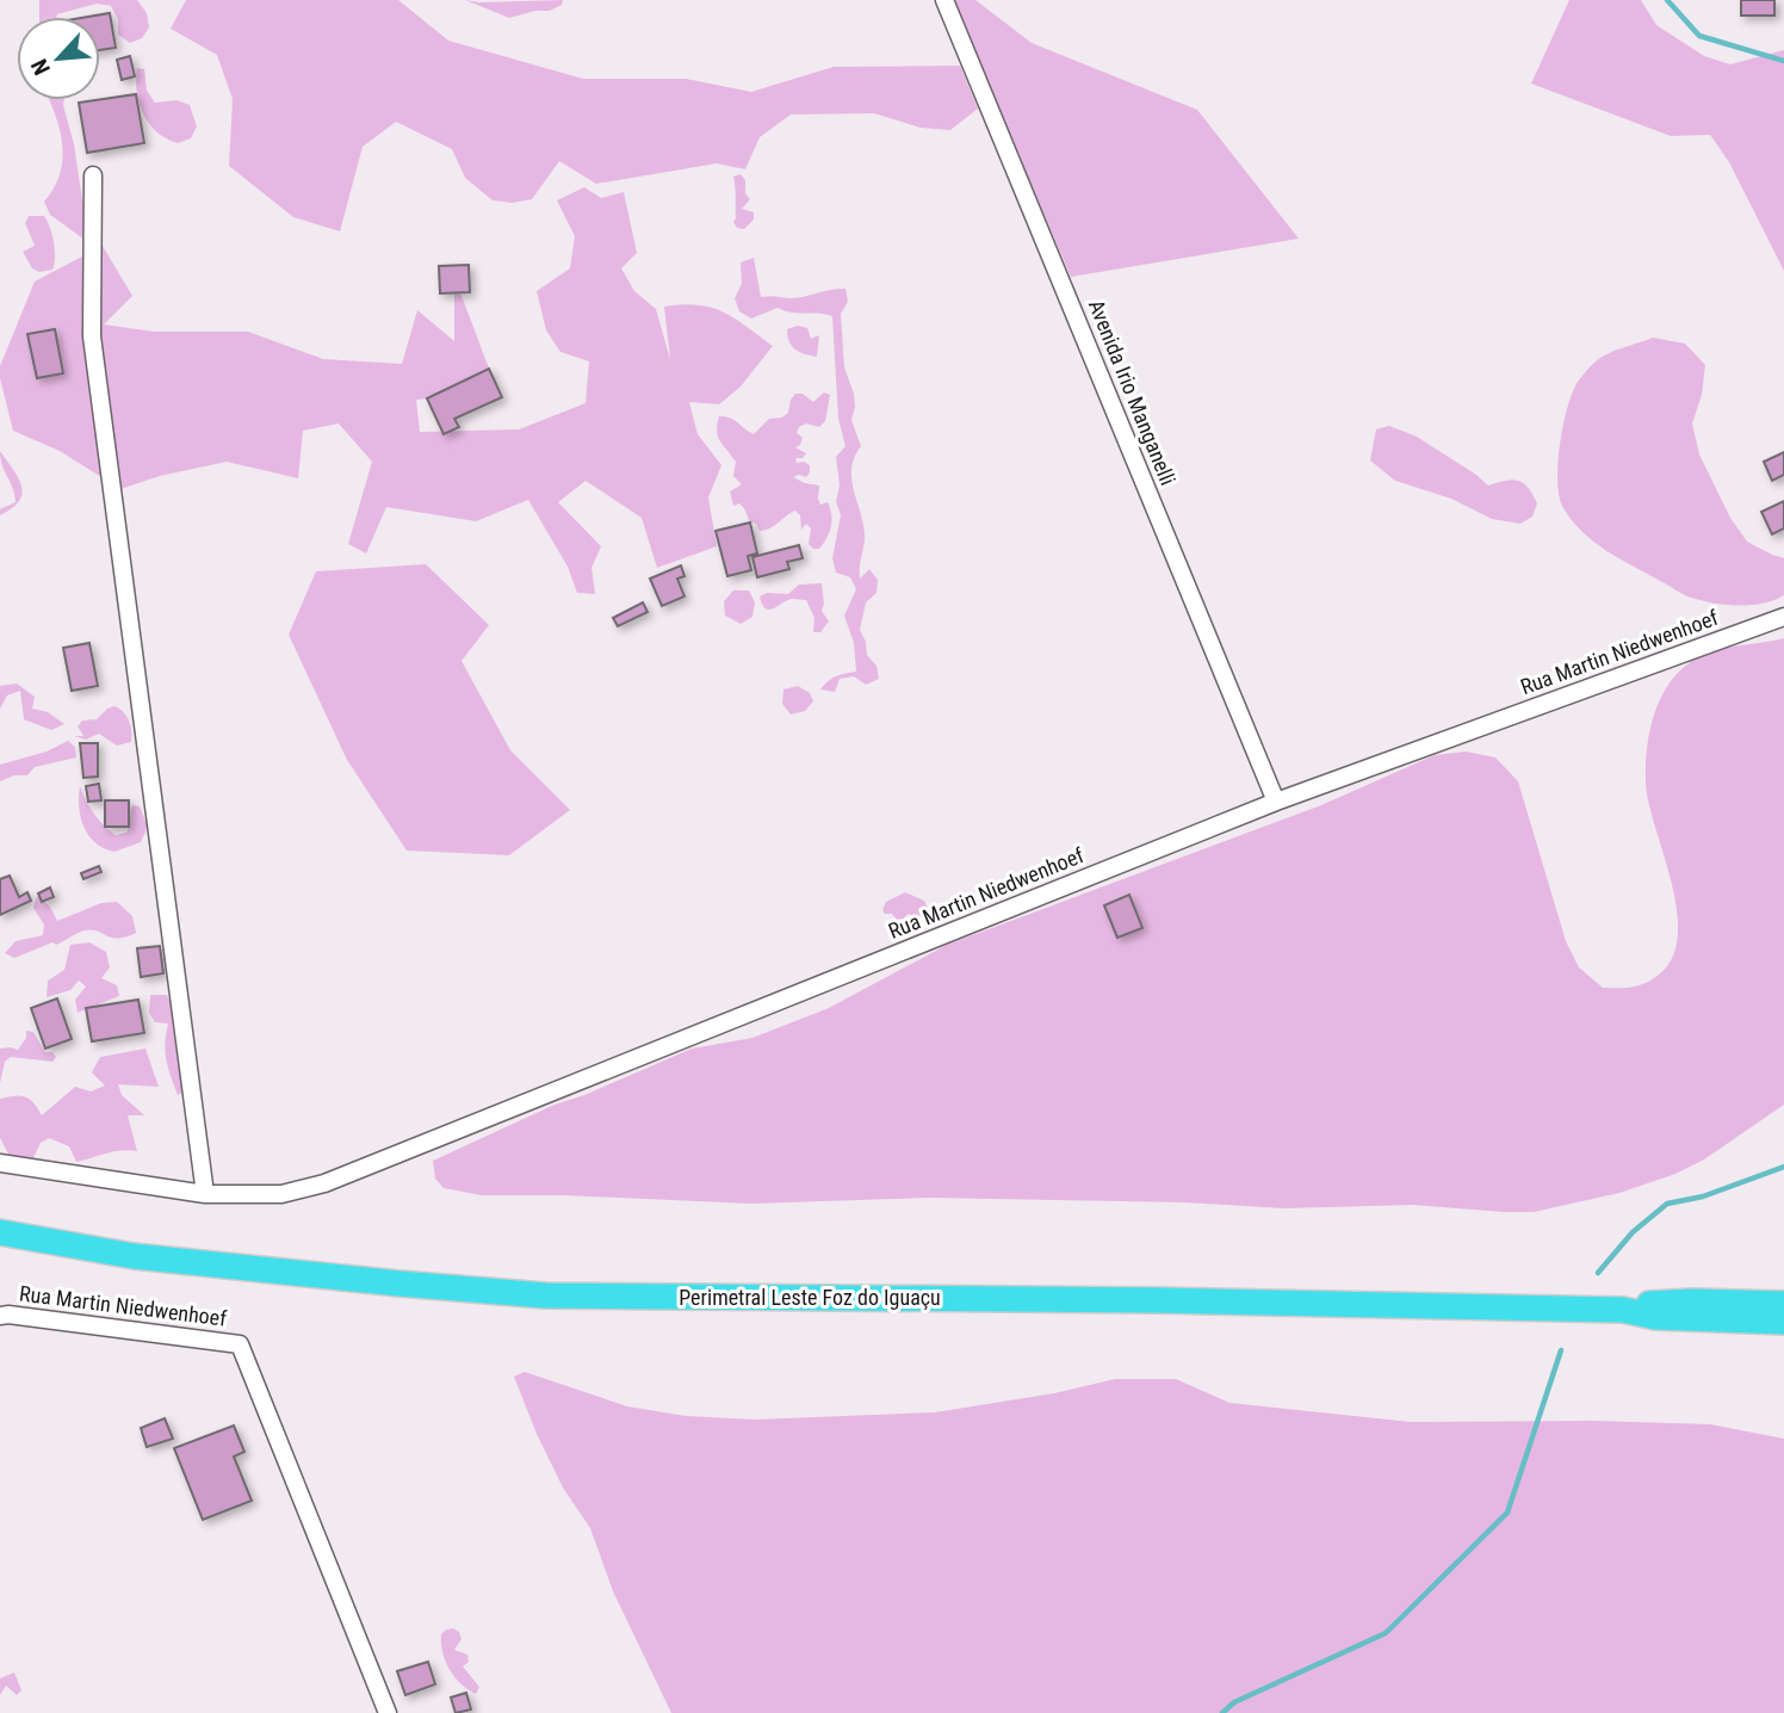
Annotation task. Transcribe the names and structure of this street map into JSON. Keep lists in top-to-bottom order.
{
  "streets": {
    "highway": ["Perimetral Leste Foz do Iguaçu"],
    "street": ["Avenida Irio Manganelli", "Rua Martin Niedwenhoef"]
  },
  "crossings": [
    ["Avenida Irio Manganelli", "Rua Martin Niedwenhoef"]
  ],
  "north": "bottom left"
}
